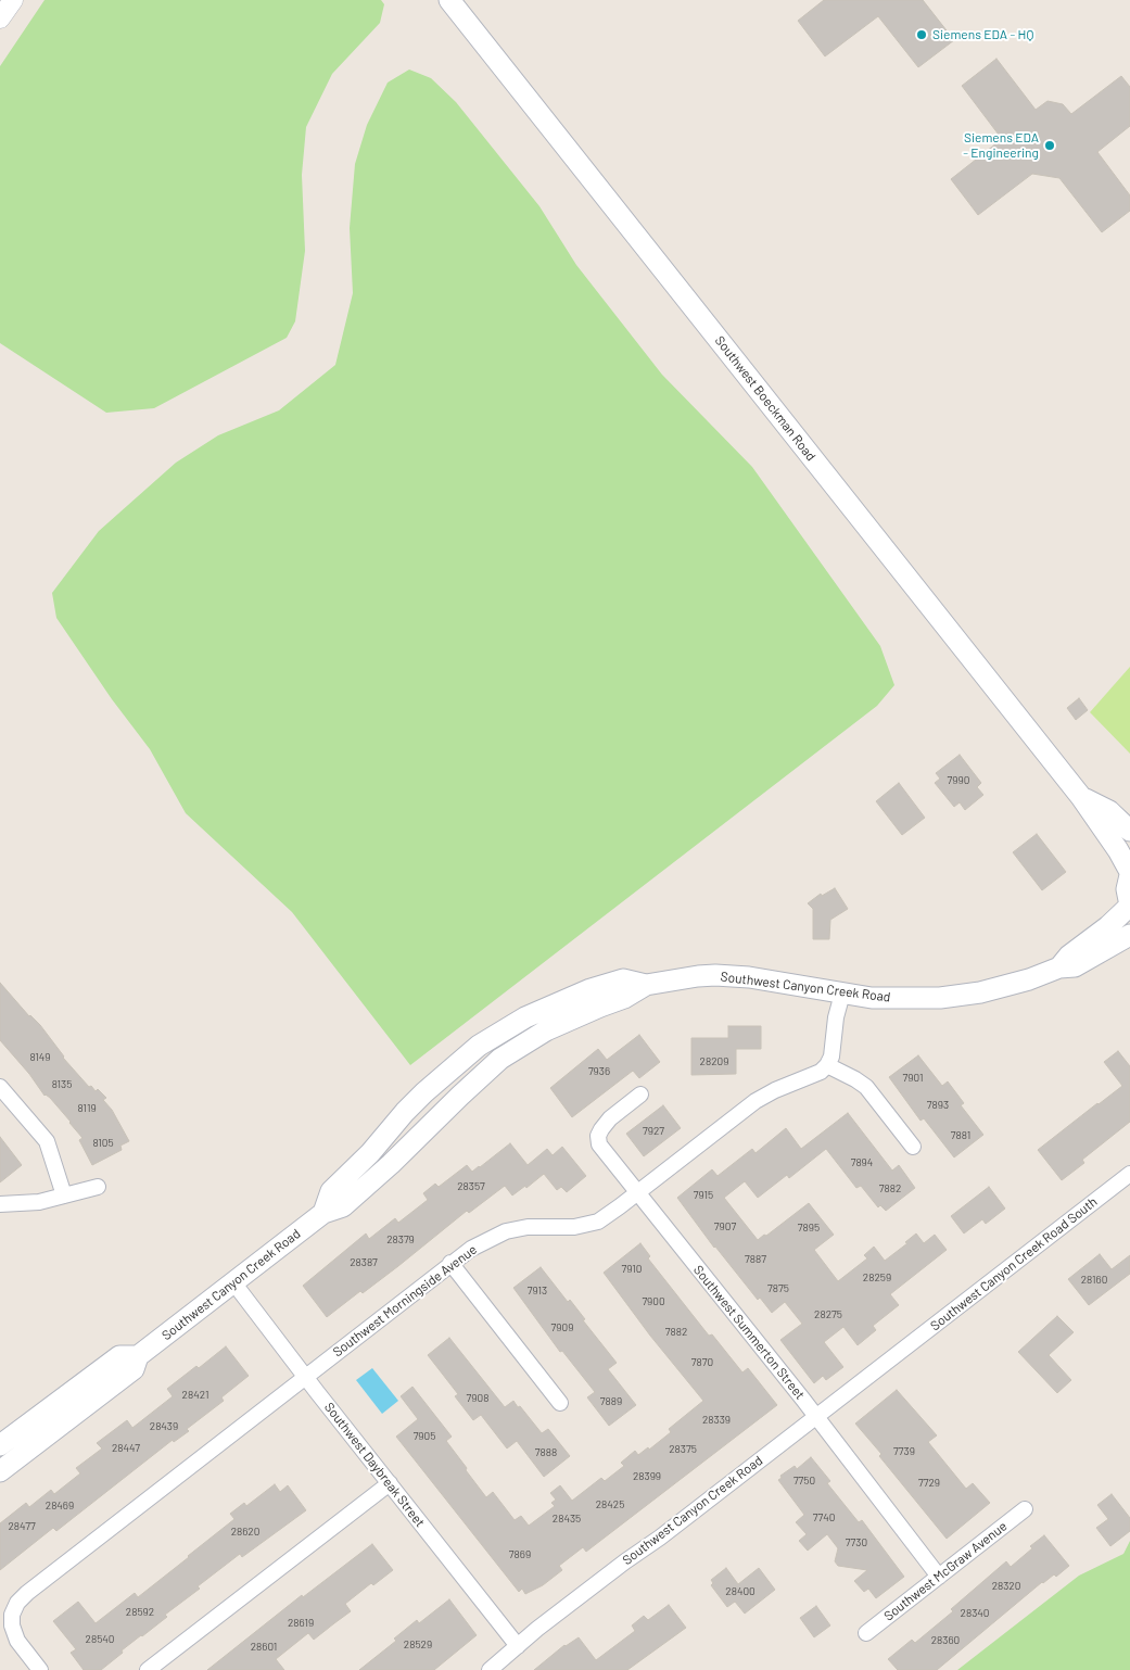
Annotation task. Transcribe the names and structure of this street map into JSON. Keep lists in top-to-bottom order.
{
  "streets": {
    "main road": ["Southwest Boeckman Road", "Southwest Canyon Creek Road"],
    "street": [
      "Southwest Canyon Creek Road South",
      "Southwest Morningside Avenue",
      "Southwest Summerton Street",
      "Southwest Daybreak Street",
      "Southwest McGraw Avenue"
    ]
  },
  "crossings": [
    ["Southwest Canyon Creek Road", "Southwest Canyon Creek Road South"],
    ["Southwest Canyon Creek Road", "Southwest Summerton Street"],
    ["Southwest Canyon Creek Road", "Southwest Daybreak Street"],
    ["Southwest Morningside Avenue", "Southwest Summerton Street"],
    ["Southwest Morningside Avenue", "Southwest Daybreak Street"],
    ["Southwest Summerton Street", "Southwest McGraw Avenue"]
  ],
  "places": ["Siemens EDA - HQ", "Siemens EDA - Engineering"],
  "house_numbers": [
    "7990",
    "8149",
    "28209",
    "7936",
    "7901",
    "8135",
    "7893",
    "8119",
    "7927",
    "7881",
    "8105",
    "7894",
    "28357",
    "7882",
    "7915",
    "7907",
    "7895",
    "28379",
    "7887",
    "28387",
    "7910",
    "28259",
    "28160",
    "7875",
    "7913",
    "7900",
    "28275",
    "7909",
    "7882",
    "7870",
    "28421",
    "7908",
    "7889",
    "28339",
    "28439",
    "7905",
    "28447",
    "28375",
    "7739",
    "7888",
    "28399",
    "7750",
    "7729",
    "28425",
    "28469",
    "7740",
    "28435",
    "28477",
    "28620",
    "7730",
    "7869",
    "28320",
    "28400",
    "28592",
    "28340",
    "28619",
    "28540",
    "28360",
    "28529",
    "28601"
  ]
}
